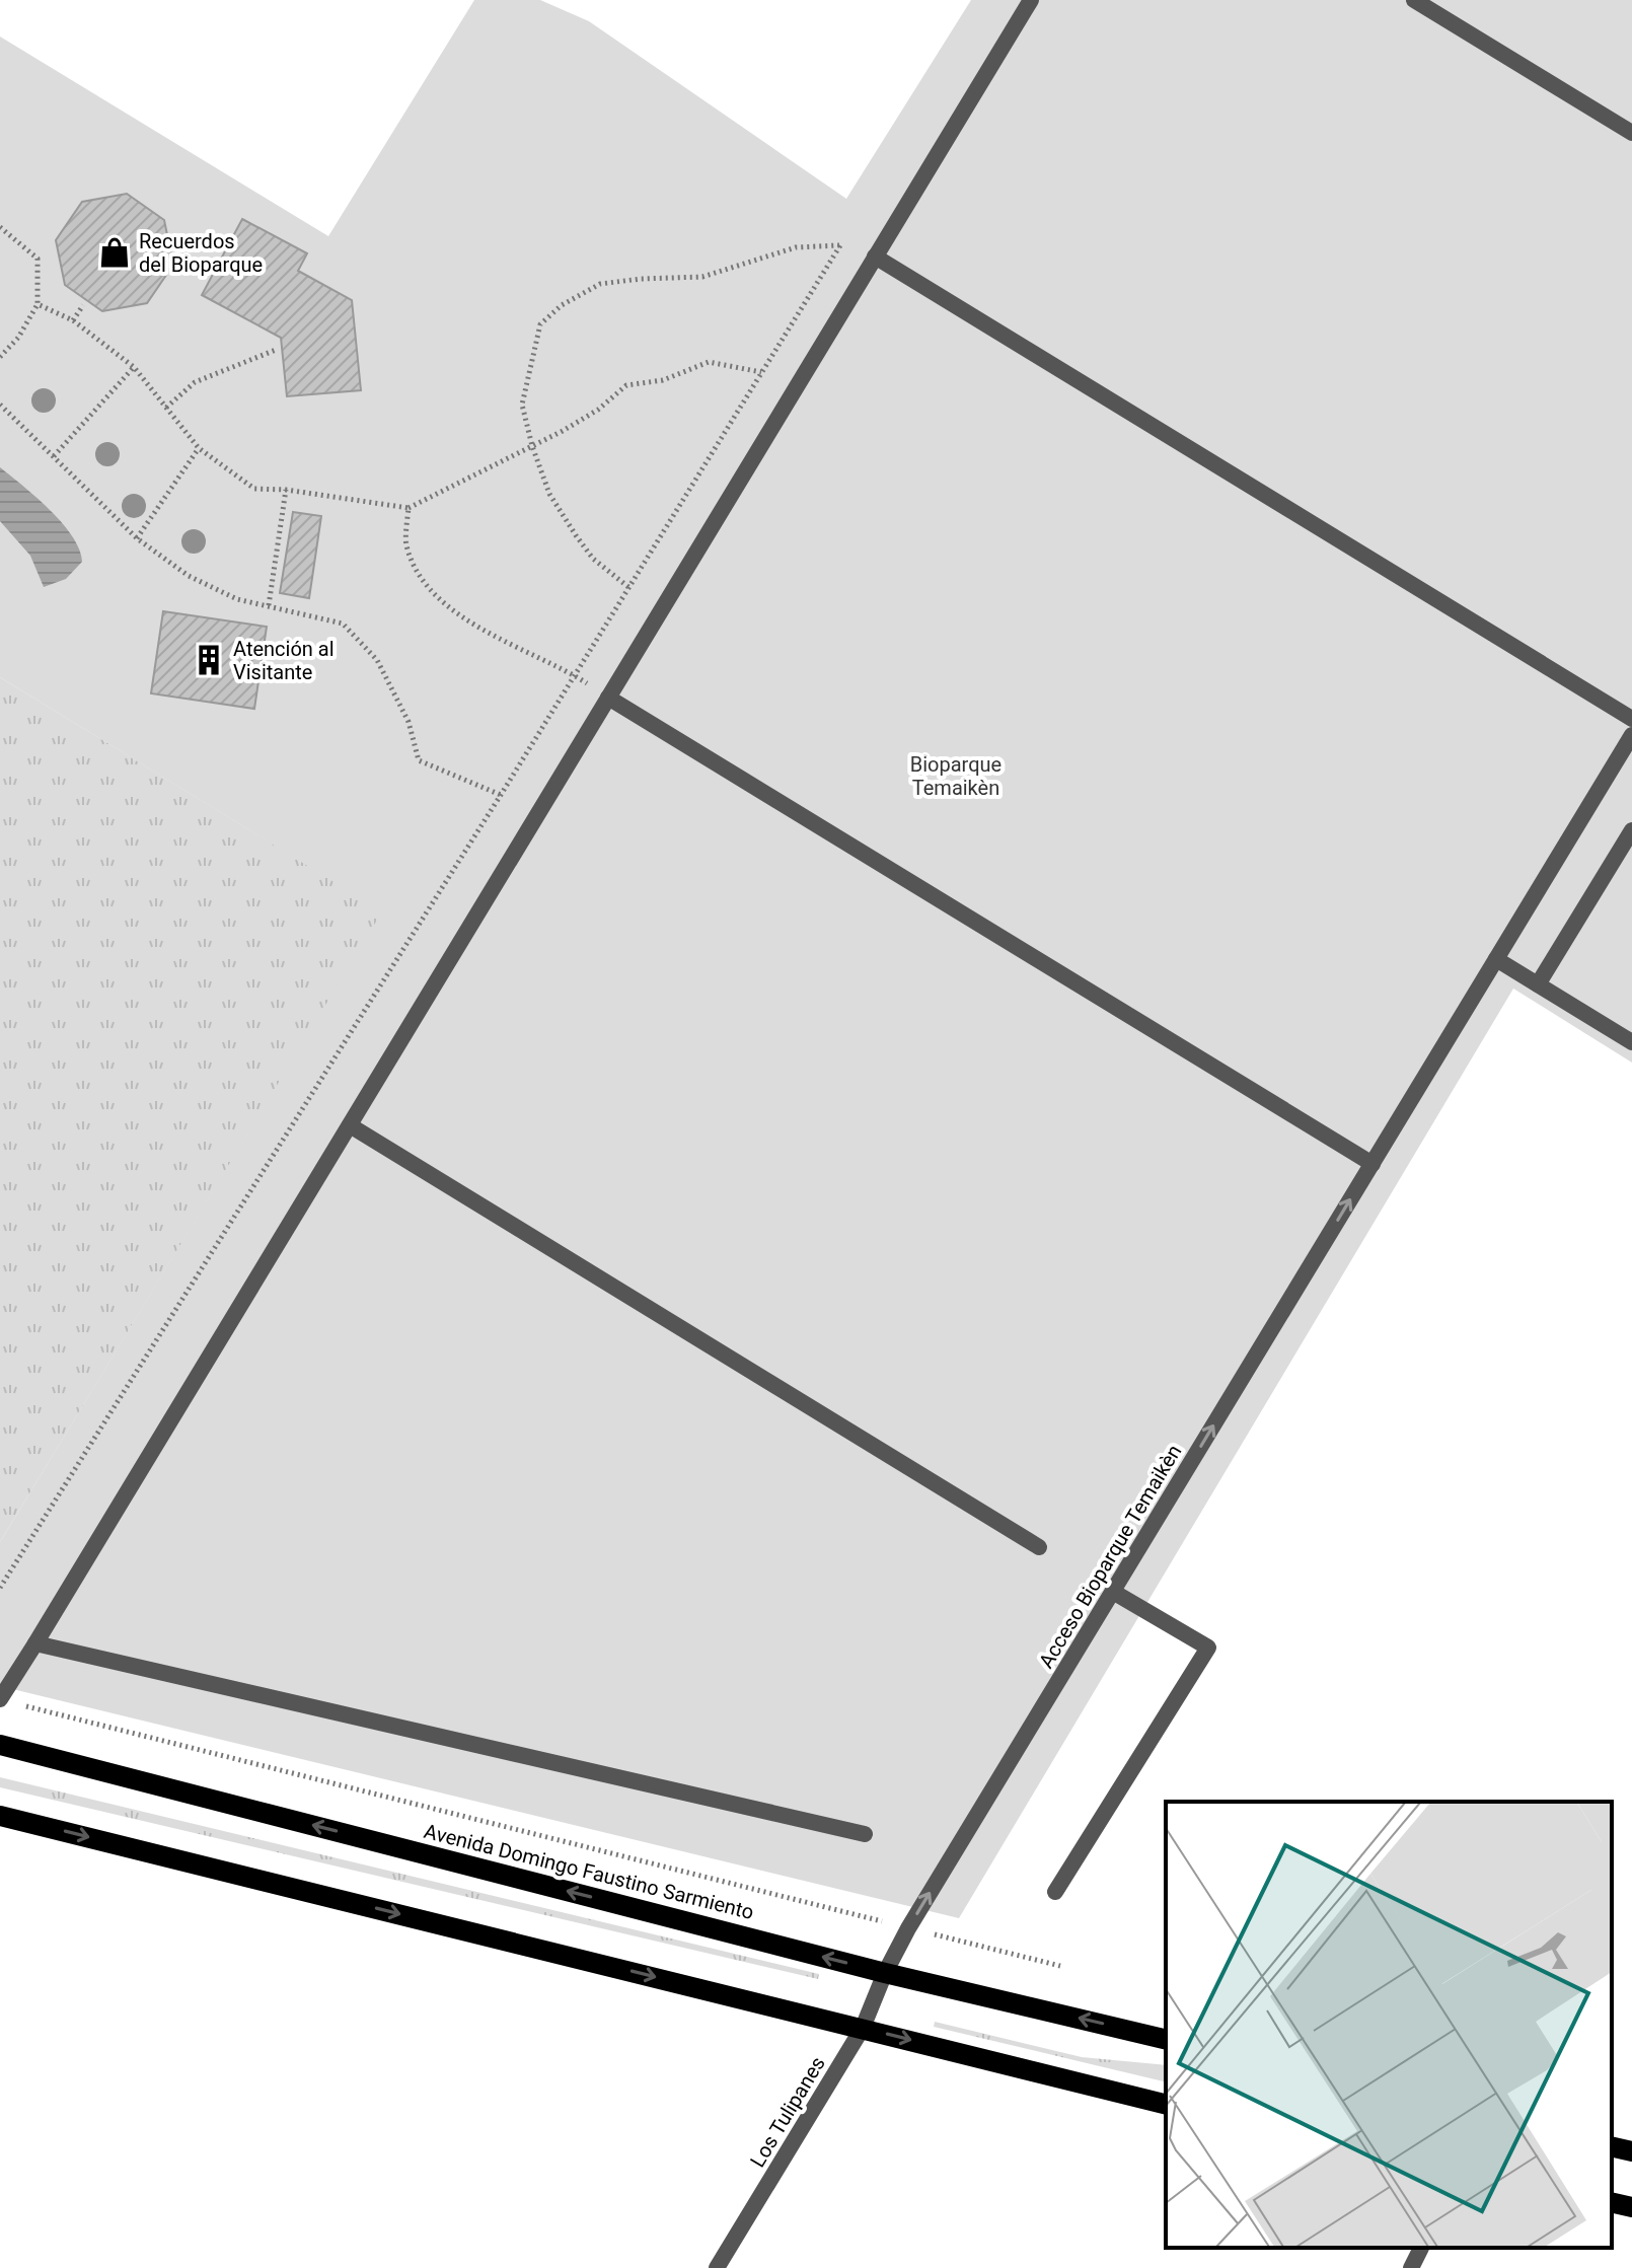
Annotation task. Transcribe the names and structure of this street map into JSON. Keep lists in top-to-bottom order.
{
  "streets": {
    "main road": ["Avenida Domingo Faustino Sarmiento"],
    "street": ["Acceso Bioparque Temaikèn", "Los Tulipanes"]
  },
  "crossings": [
    ["Acceso Bioparque Temaikèn", "Avenida Domingo Faustino Sarmiento"],
    ["Acceso Bioparque Temaikèn", "Los Tulipanes"],
    ["Avenida Domingo Faustino Sarmiento", "Los Tulipanes"]
  ],
  "one_way": ["Acceso Bioparque Temaikèn"],
  "parks": ["Bioparque Temaikèn"],
  "places": {
    "shop": ["Recuerdos del Bioparque"],
    "building": ["Atención al Visitante"]
  }
}
